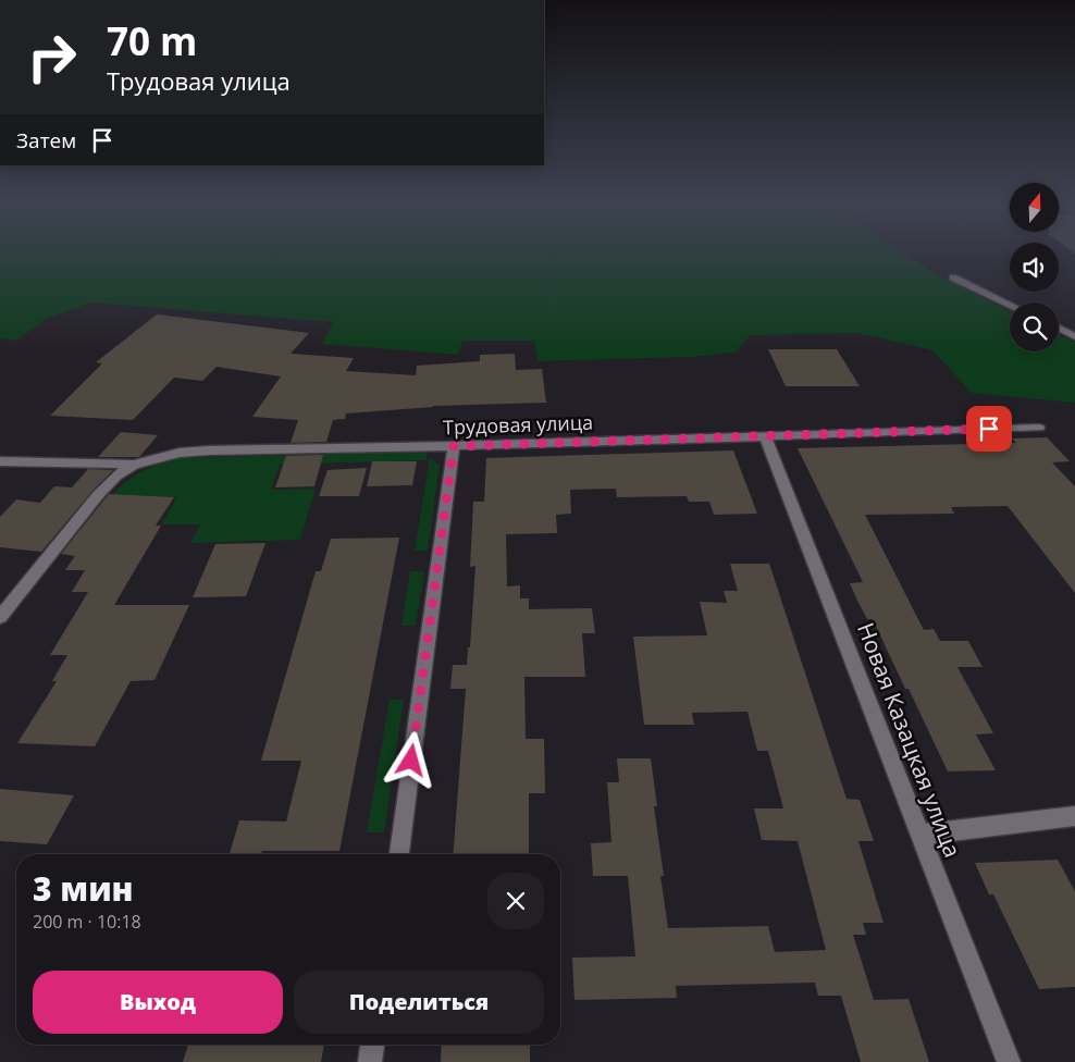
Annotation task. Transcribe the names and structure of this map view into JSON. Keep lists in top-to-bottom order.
{
  "streets": {
    "street": ["Трудовая улица", "Новая Казацкая улица"]
  },
  "crossings": [
    ["Трудовая улица", "Новая Казацкая улица"]
  ],
  "north": "top",
  "page": {
    "turn": ["70 m", "Трудовая улица"],
    "then": "Затем",
    "heading": ["3 мин", "200 m · 10:18"],
    "buttons": ["Выход", "Поделиться"]
  }
}
